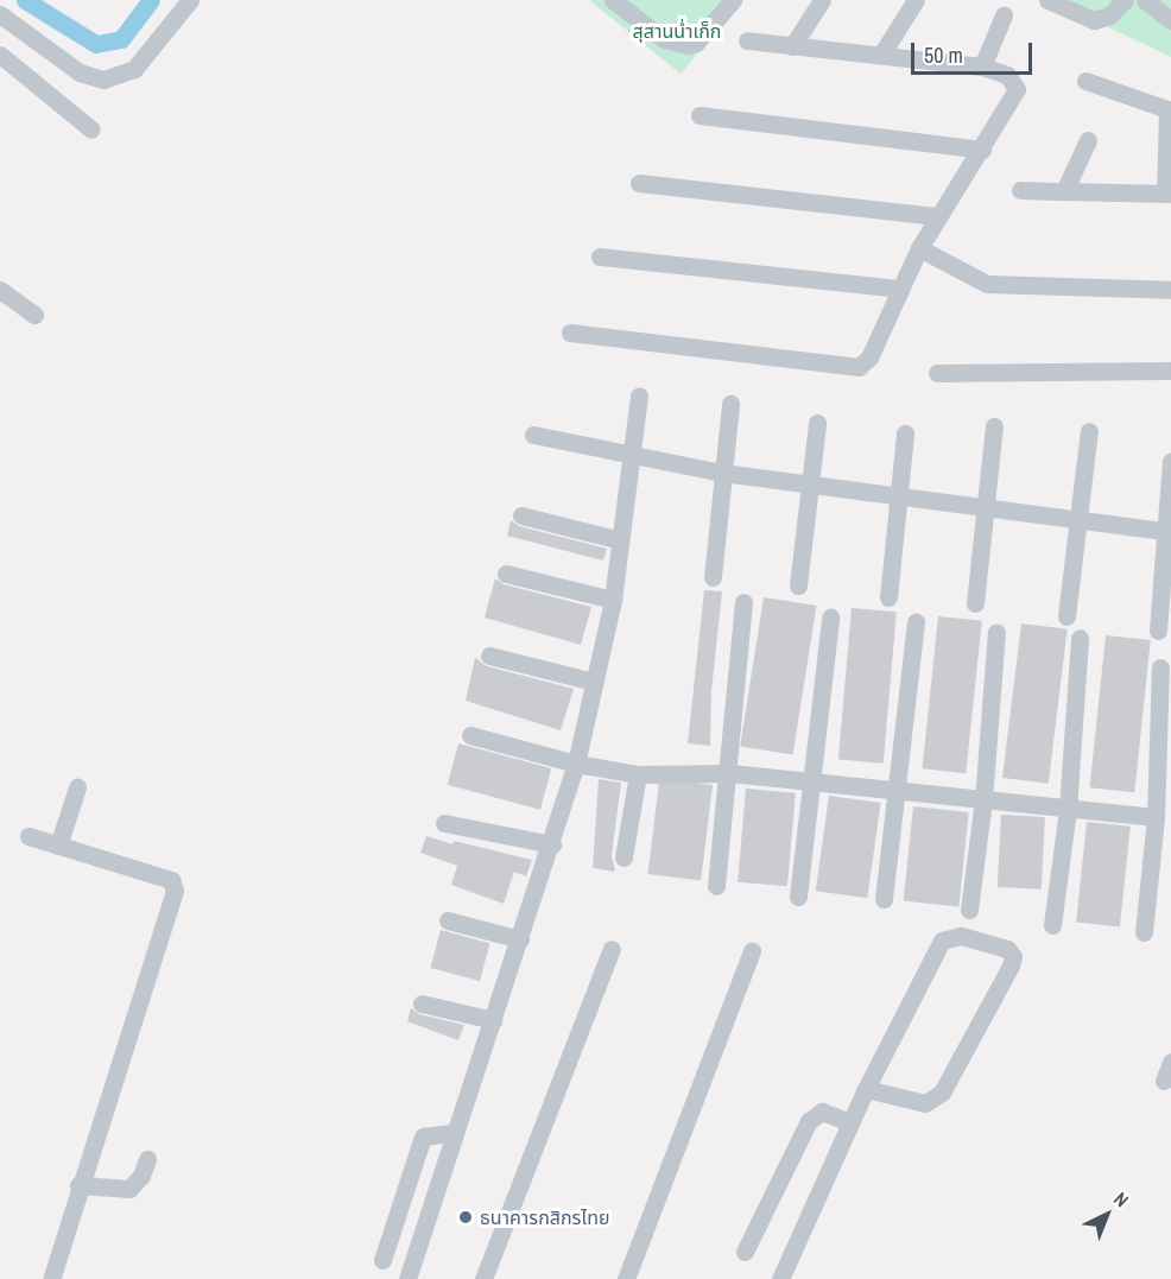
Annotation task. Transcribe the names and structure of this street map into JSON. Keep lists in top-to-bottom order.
{
  "parks": ["สุสานน่ำเก็ก"],
  "places": ["ธนาคารกสิกรไทย"],
  "scale_bar": "50 m",
  "north": "top right"
}
